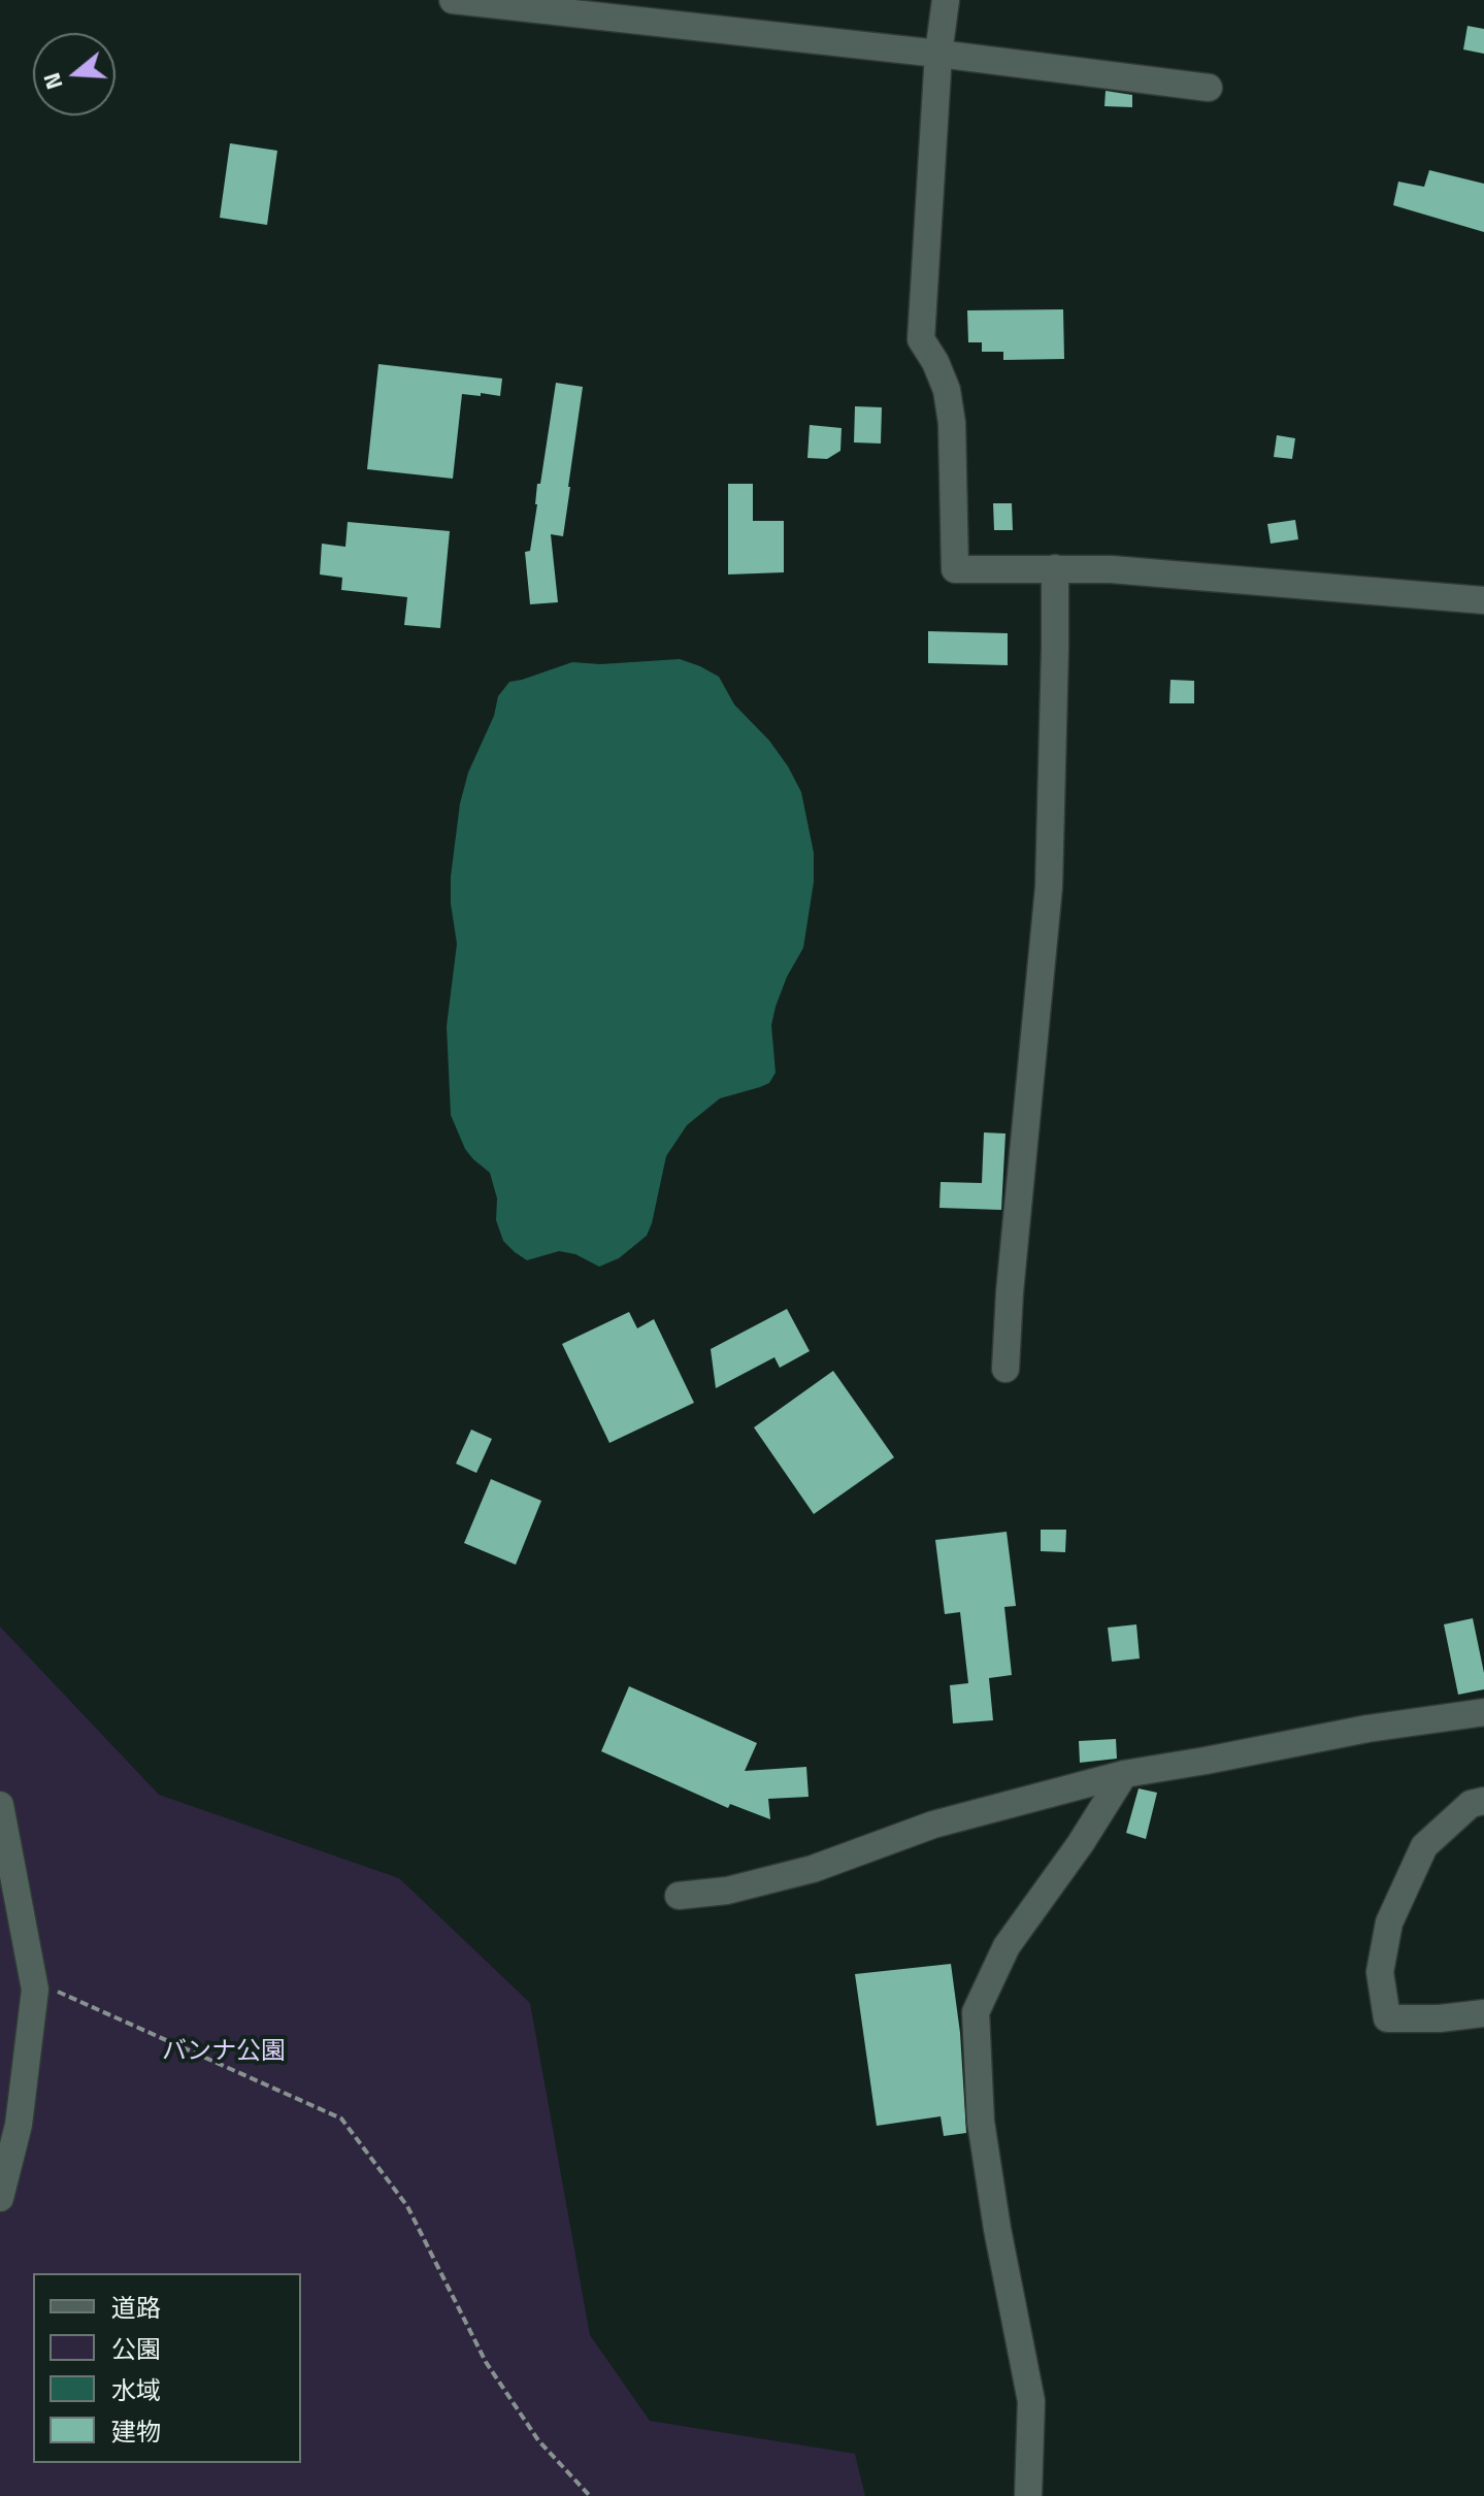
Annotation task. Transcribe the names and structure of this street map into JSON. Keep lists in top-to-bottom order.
{
  "parks": ["バンナ公園"],
  "legend": [
    "道路",
    "公園",
    "水域",
    "建物"
  ],
  "north": "left"
}
